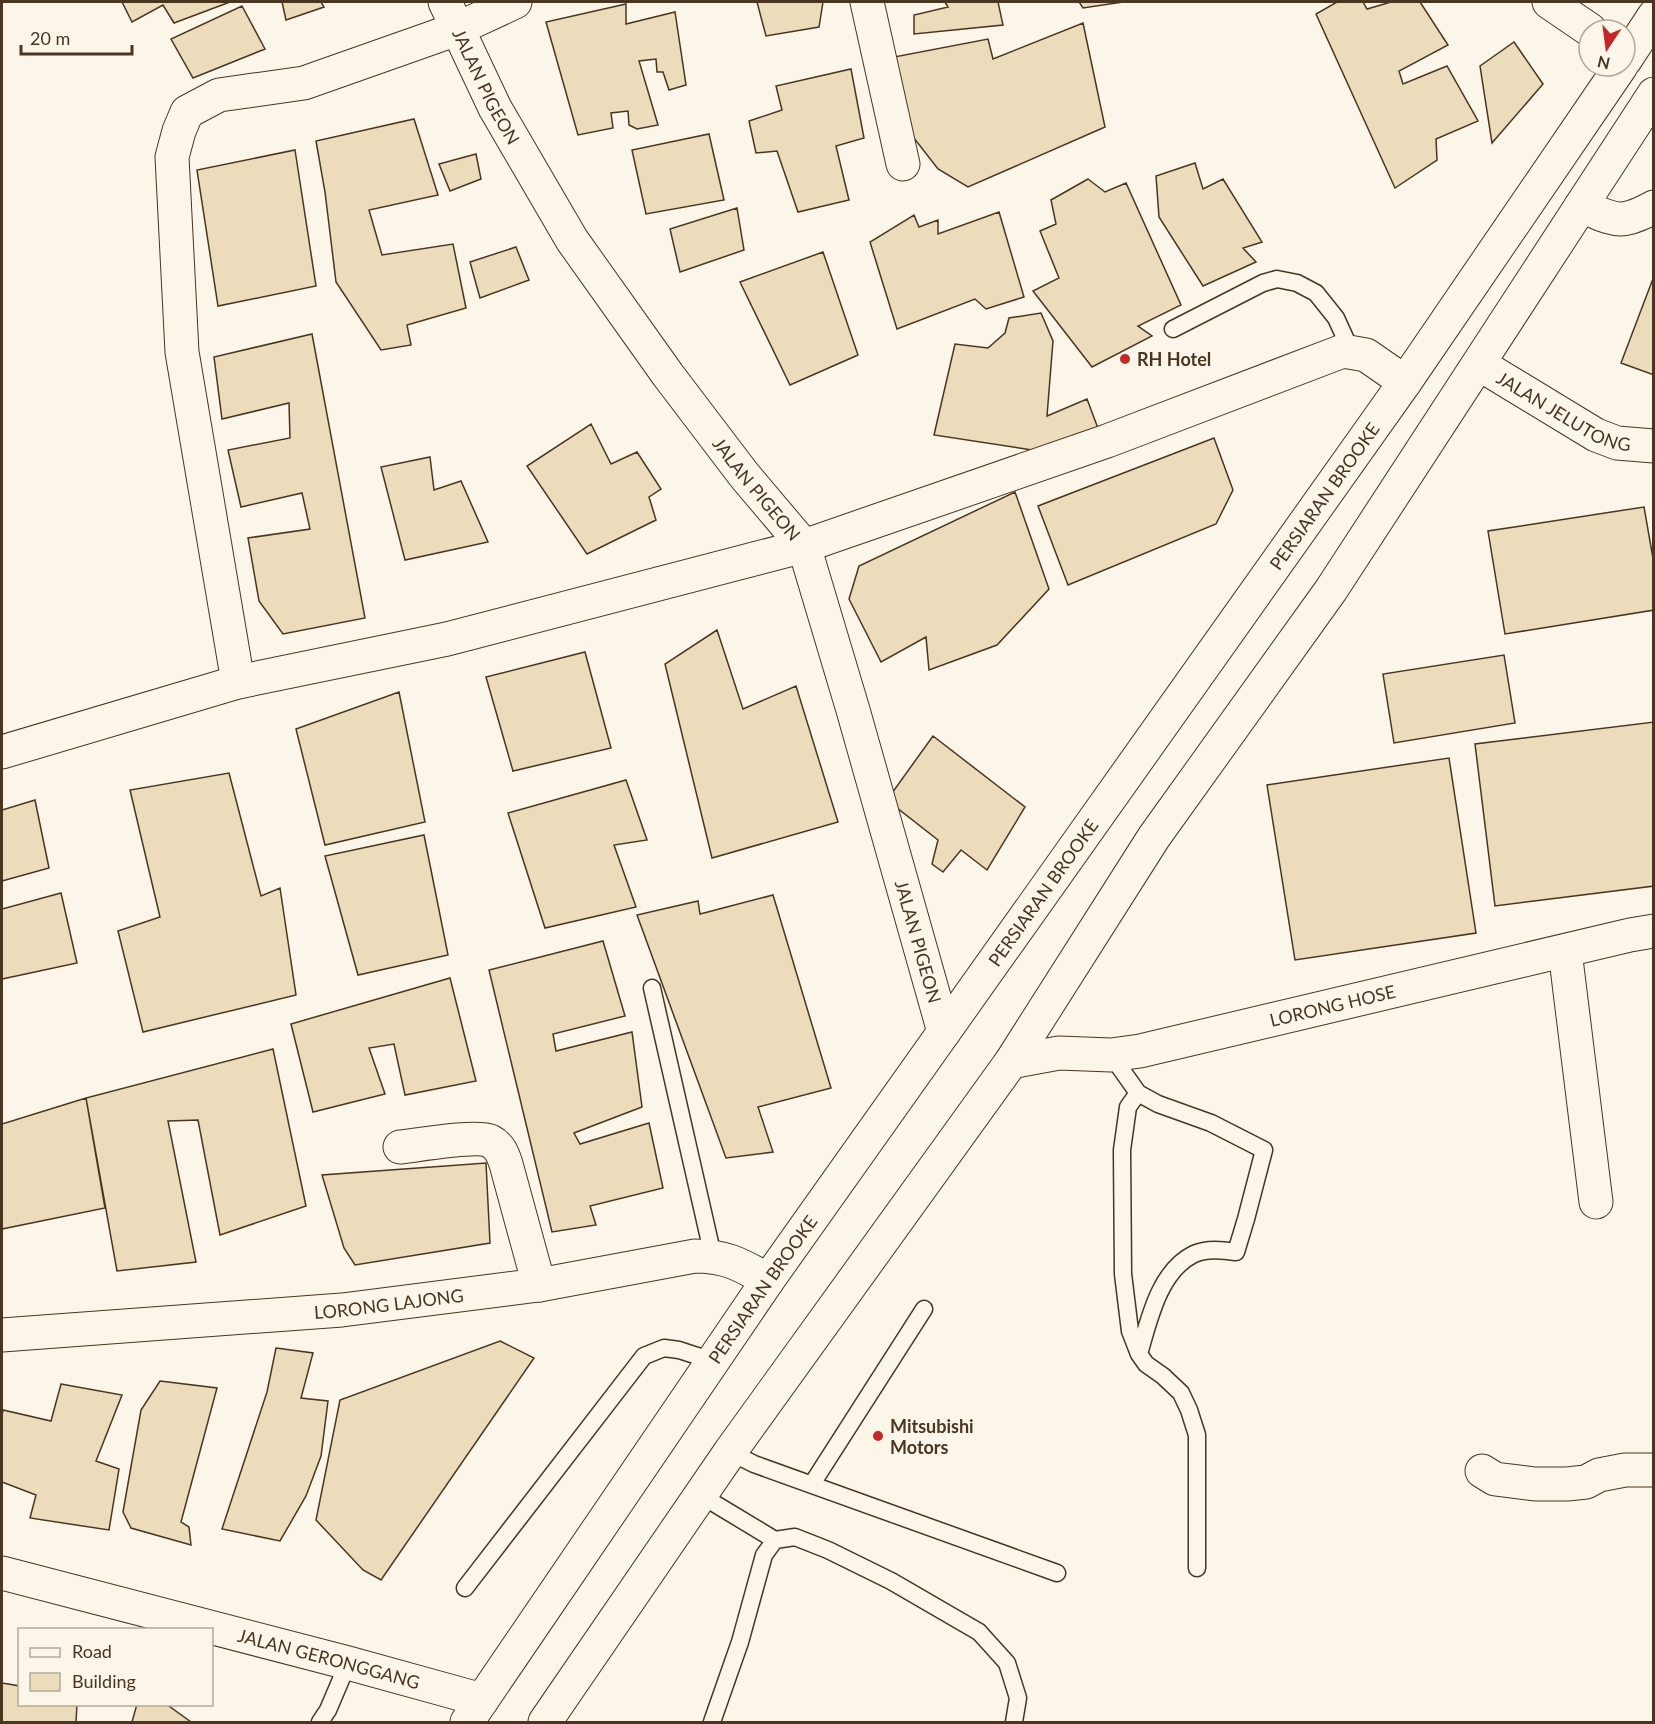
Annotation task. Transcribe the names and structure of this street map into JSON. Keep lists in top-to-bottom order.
{
  "streets": {
    "street": [
      "JALAN PIGEON",
      "JALAN JELUTONG",
      "PERSIARAN BROOKE",
      "LORONG HOSE",
      "LORONG LAJONG",
      "JALAN GERONGGANG"
    ]
  },
  "crossings": [
    ["JALAN PIGEON", "PERSIARAN BROOKE"],
    ["PERSIARAN BROOKE", "LORONG LAJONG"],
    ["PERSIARAN BROOKE", "JALAN GERONGGANG"]
  ],
  "places": ["RH Hotel", "Mitsubishi Motors"],
  "legend": ["Road", "Building"],
  "scale_bar": "20 m",
  "north": "bottom"
}
